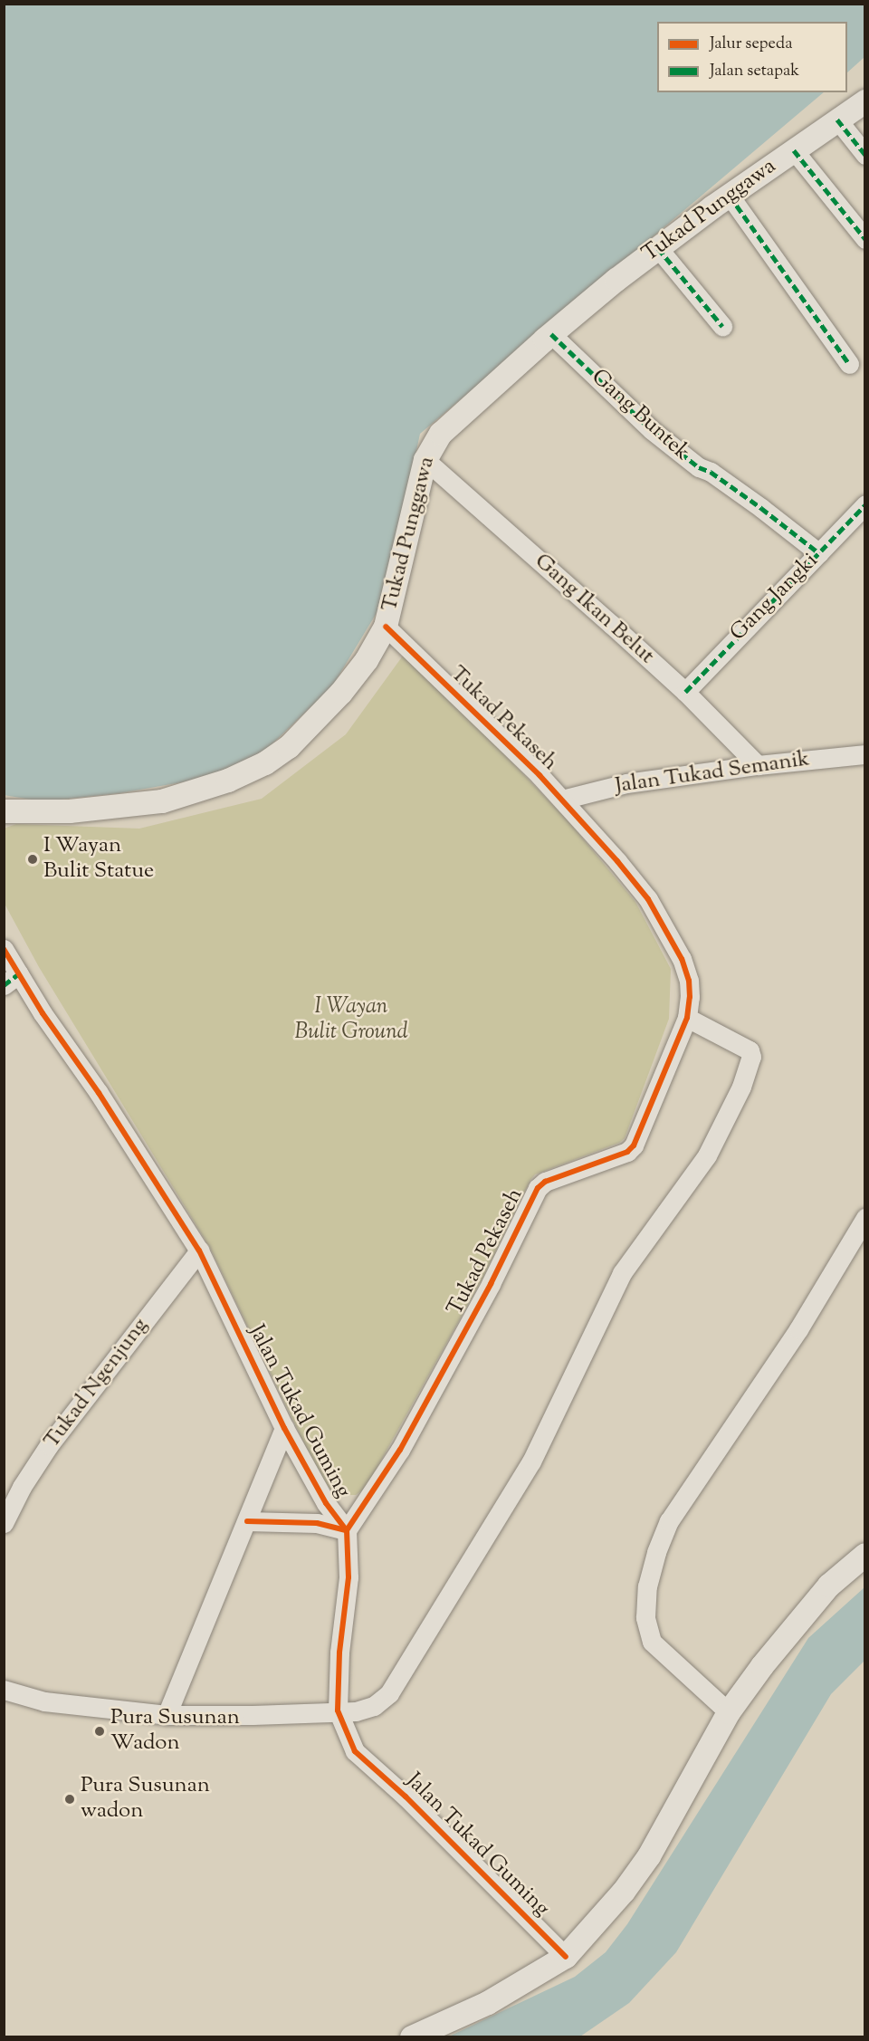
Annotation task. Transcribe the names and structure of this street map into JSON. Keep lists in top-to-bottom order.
{
  "streets": {
    "street": [
      "Tukad Punggawa",
      "Gang Buntek",
      "Gang Jangki",
      "Gang Ikan Belut",
      "Tukad Pekaseh",
      "Jalan Tukad Semanik",
      "Tukad Ngenjung",
      "Jalan Tukad Guming"
    ]
  },
  "crossings": [
    ["Tukad Punggawa", "Gang Buntek"],
    ["Tukad Punggawa", "Gang Ikan Belut"],
    ["Tukad Punggawa", "Tukad Pekaseh"],
    ["Gang Buntek", "Gang Jangki"],
    ["Gang Jangki", "Gang Ikan Belut"],
    ["Gang Ikan Belut", "Jalan Tukad Semanik"],
    ["Tukad Pekaseh", "Jalan Tukad Semanik"],
    ["Tukad Pekaseh", "Jalan Tukad Guming"],
    ["Tukad Ngenjung", "Jalan Tukad Guming"]
  ],
  "parks": ["I Wayan Bulit Ground"],
  "places": ["I Wayan Bulit Statue", "Pura Susunan Wadon", "Pura Susunan wadon"],
  "legend": ["Jalur sepeda", "Jalan setapak"]
}
